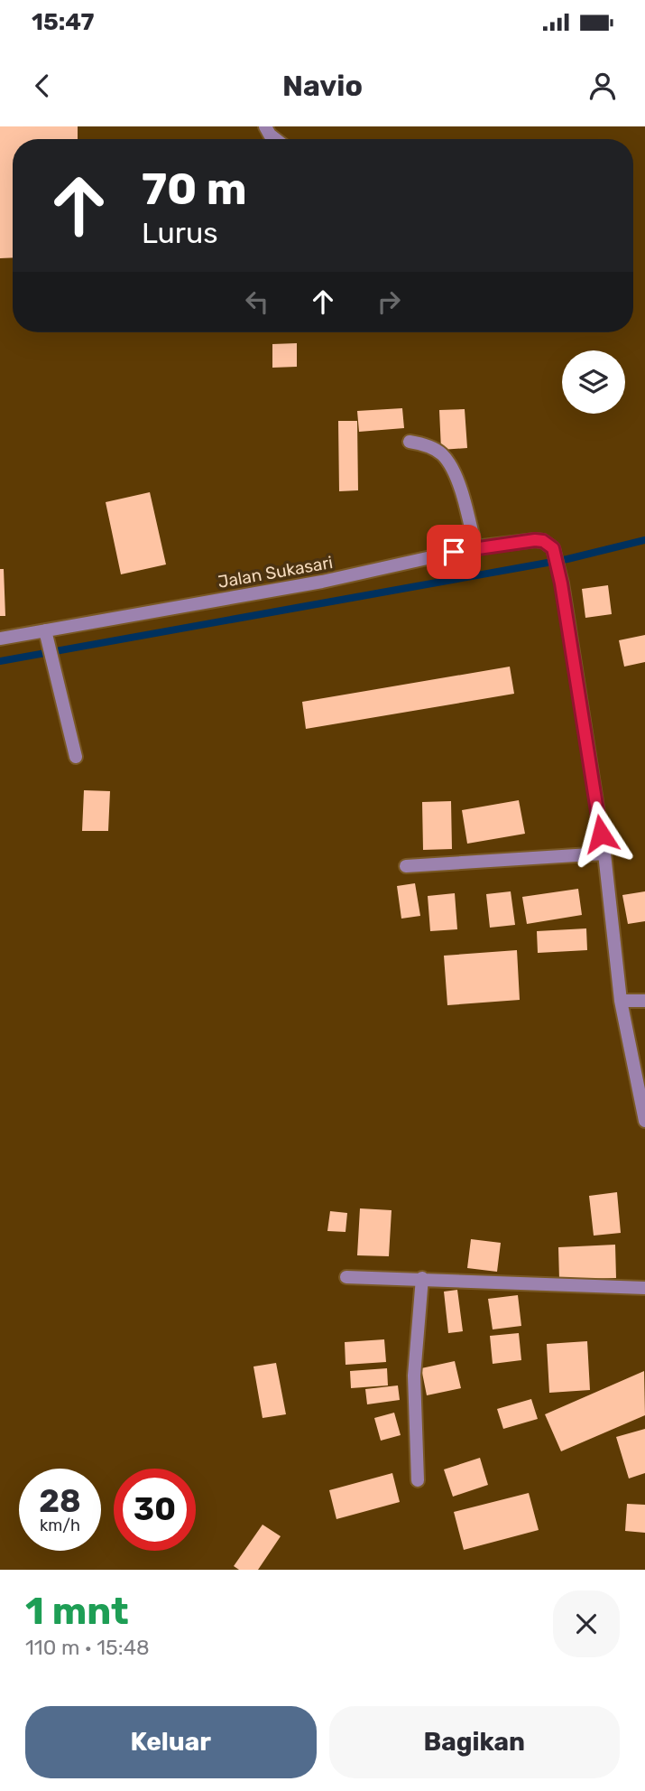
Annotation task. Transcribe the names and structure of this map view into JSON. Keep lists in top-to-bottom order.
{
  "streets": {
    "street": ["Jalan Sukasari"]
  },
  "page": {
    "status": "15:47",
    "header": "Navio",
    "turn": ["70 m", "Lurus"],
    "speed": "28 km/h",
    "limit": "30",
    "heading": ["1 mnt", "110 m · 15:48"],
    "buttons": ["Keluar", "Bagikan"]
  }
}
